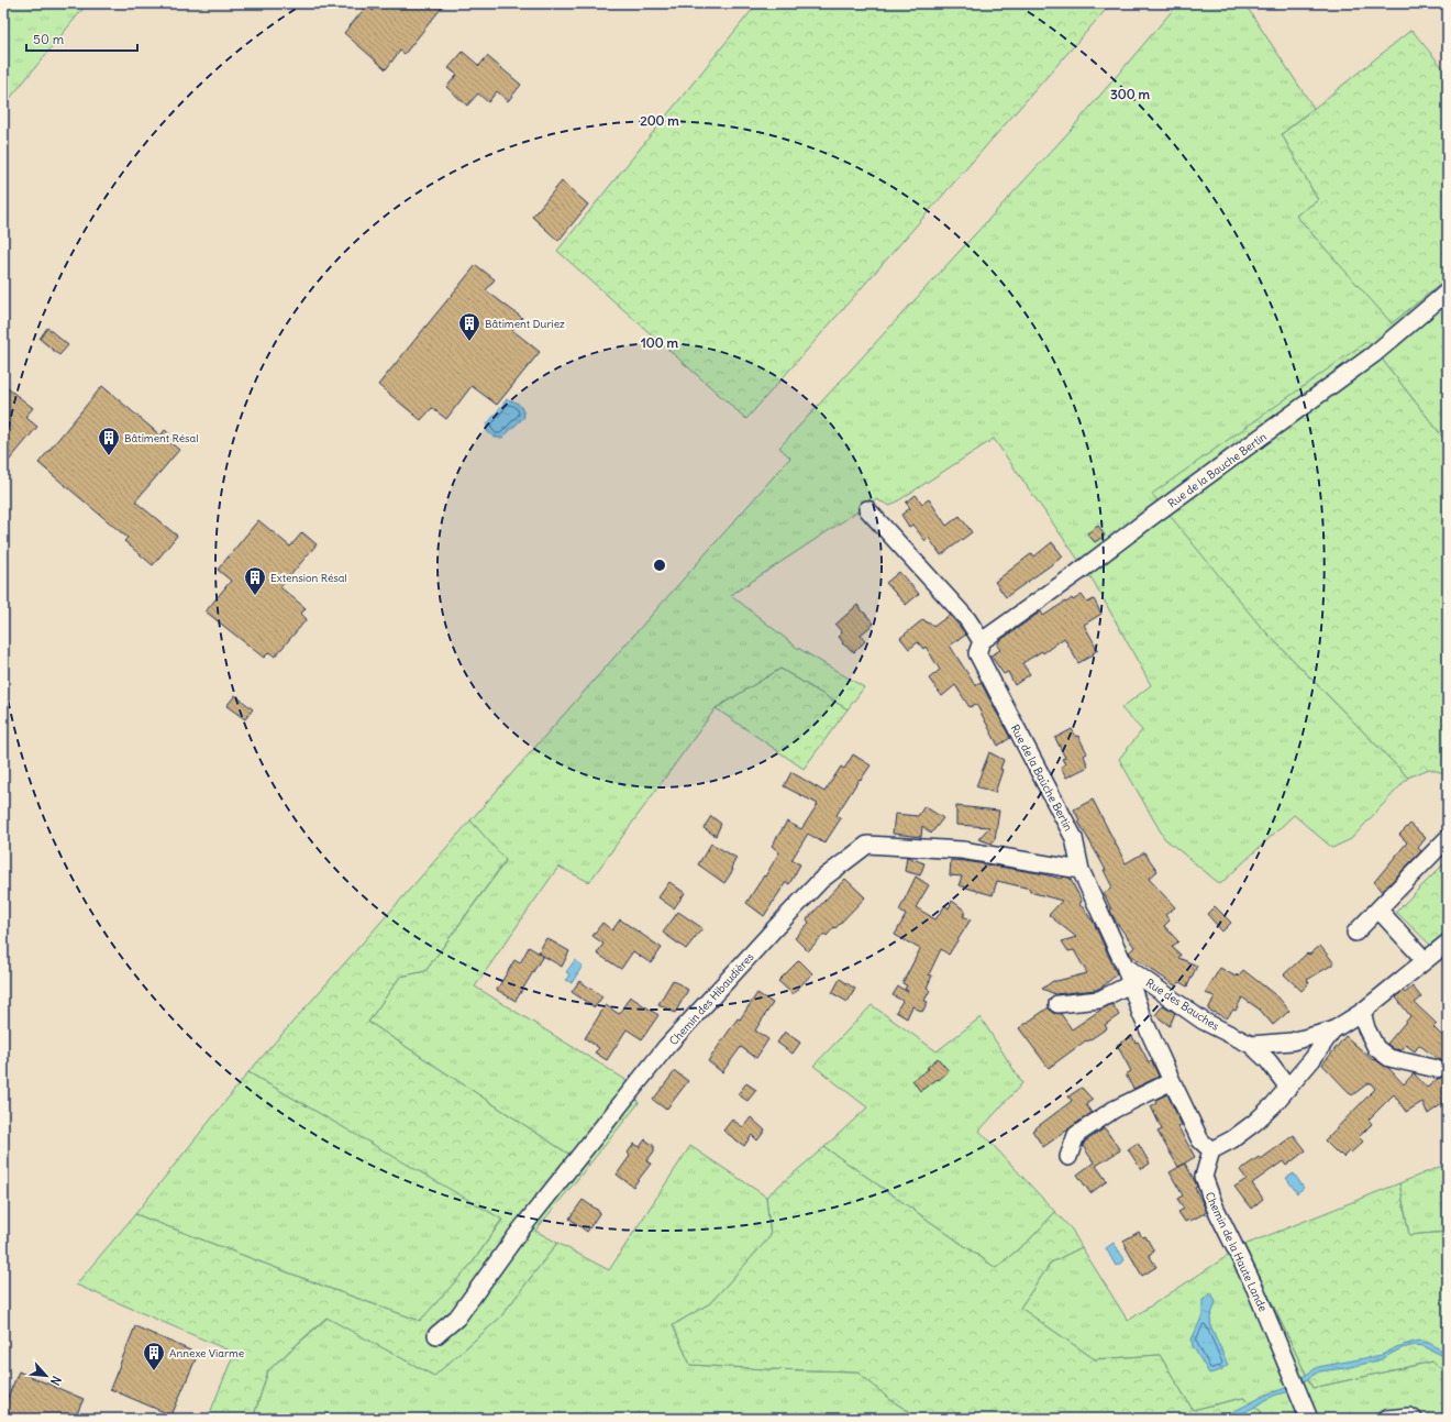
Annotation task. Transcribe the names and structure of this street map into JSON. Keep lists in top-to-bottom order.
{
  "streets": {
    "street": [
      "Rue de la Bauche Bertin",
      "Chemin des Hibaudières",
      "Rue des Bauches",
      "Chemin de la Haute Lande"
    ]
  },
  "crossings": [
    ["Rue de la Bauche Bertin", "Chemin des Hibaudières"]
  ],
  "places": {
    "building": [
      "Bâtiment Duriez",
      "Bâtiment Résal",
      "Extension Résal",
      "Annexe Viarme"
    ]
  },
  "scale_bar": "50 m",
  "north": "bottom right",
  "rings": ["300 m", "200 m", "100 m"]
}
